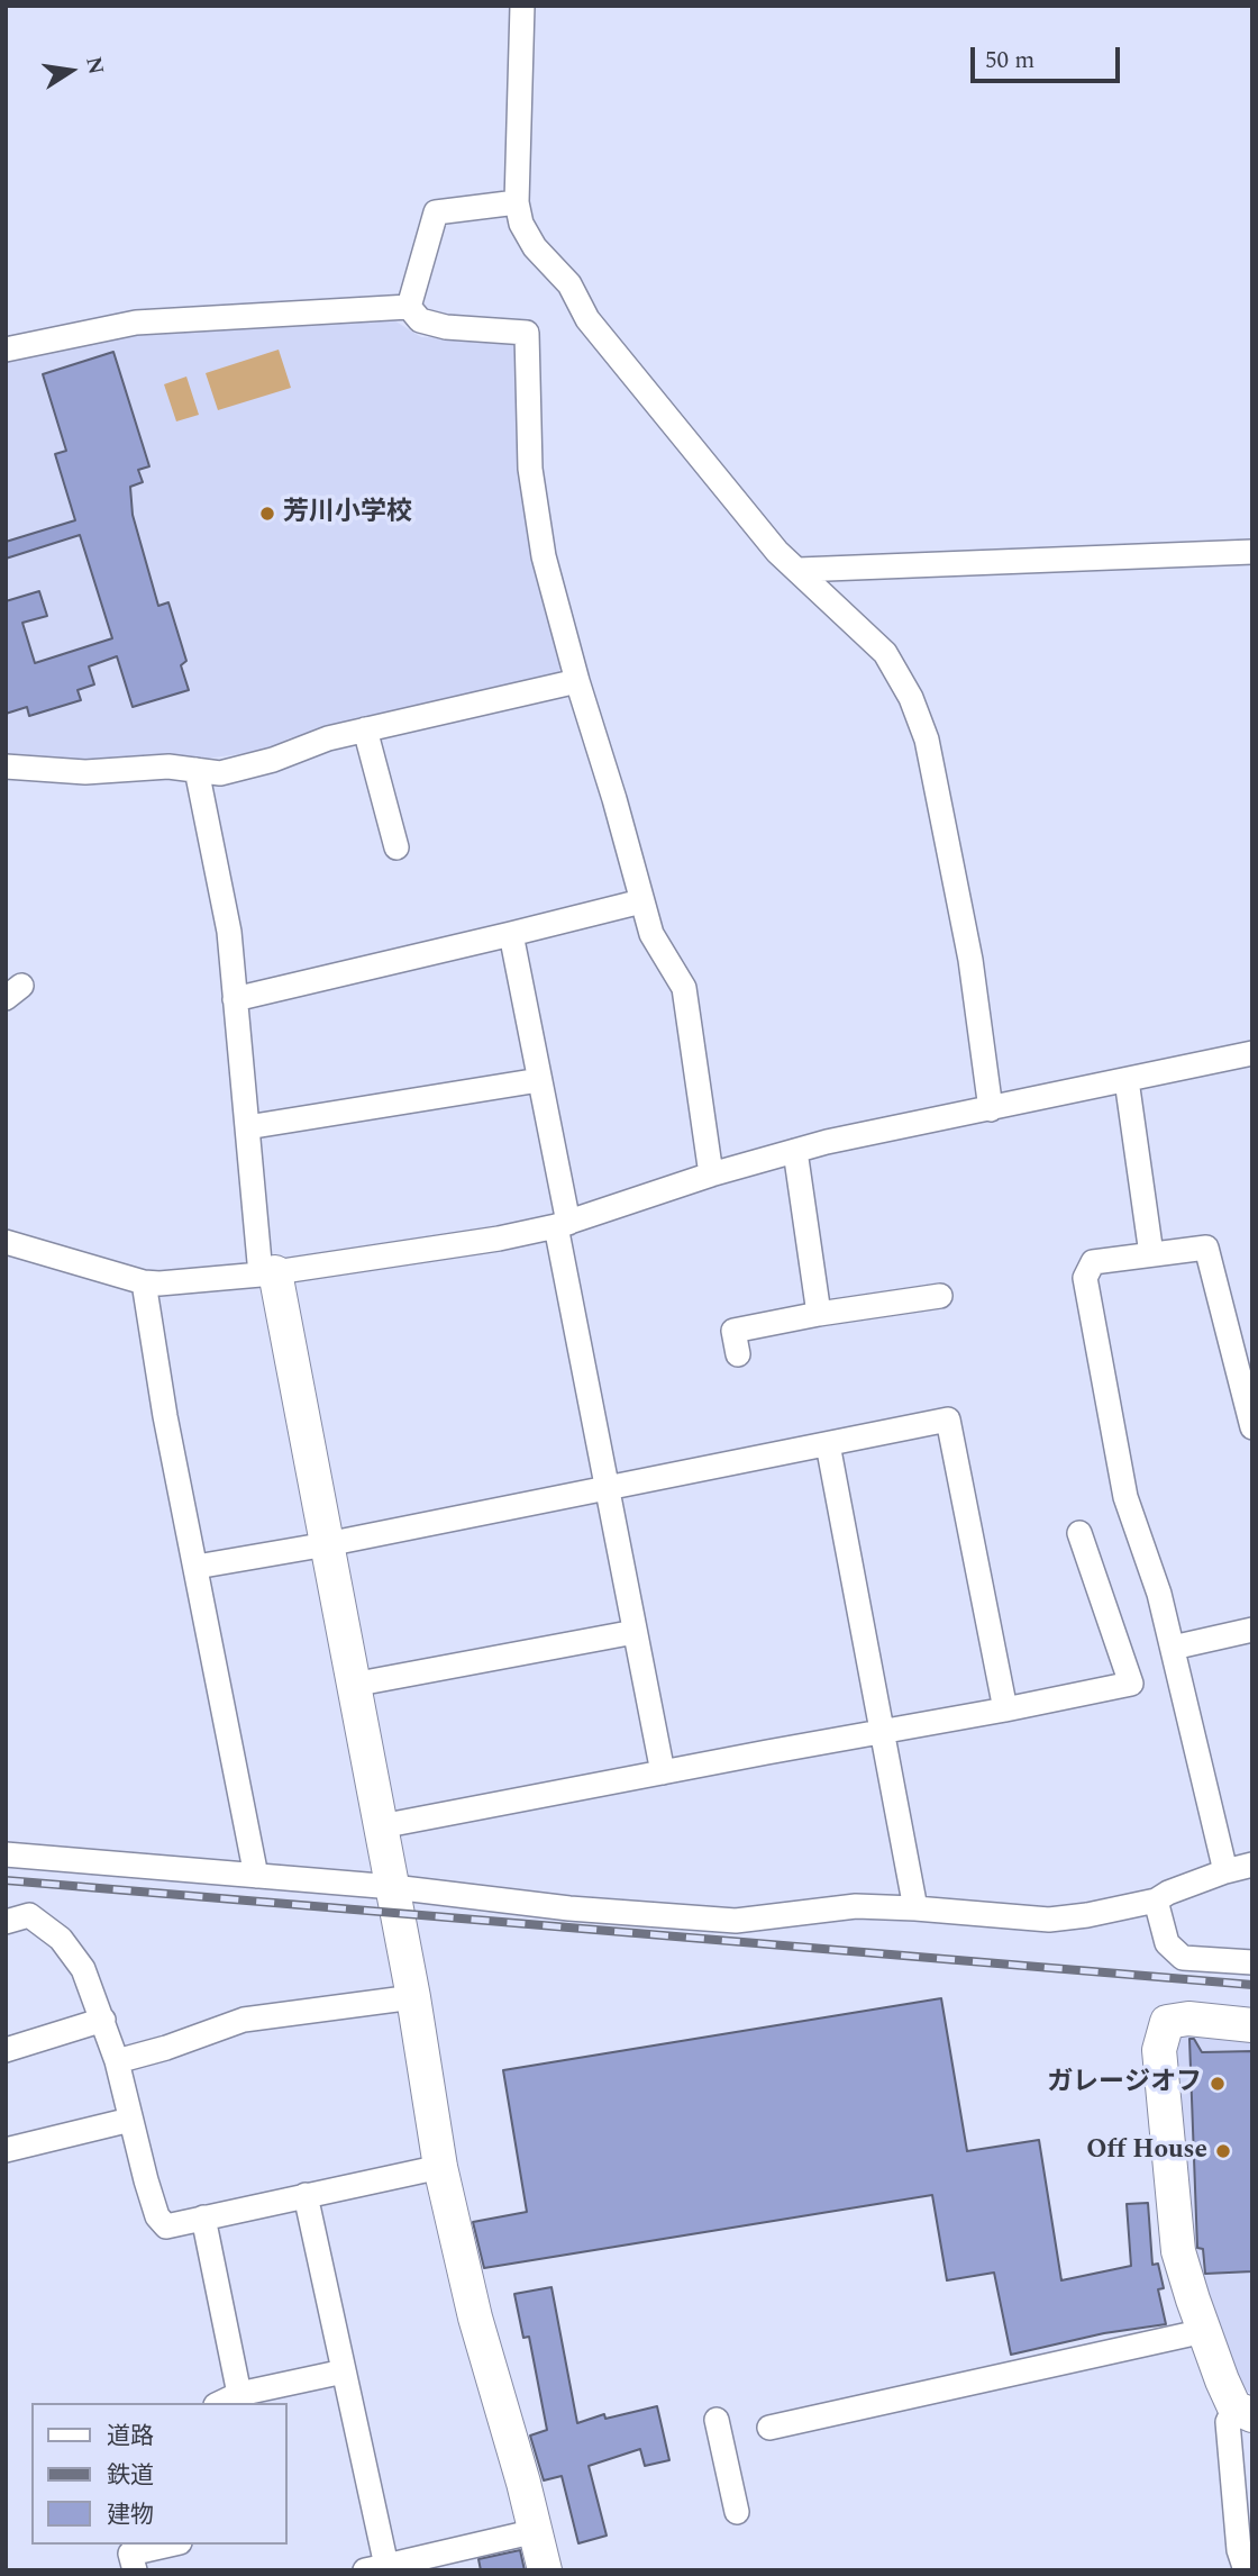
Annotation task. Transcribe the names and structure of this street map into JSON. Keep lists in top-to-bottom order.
{
  "places": ["芳川小学校", "ガレージオフ", "Off House"],
  "legend": ["道路", "鉄道", "建物"],
  "scale_bar": "50 m",
  "north": "right"
}
